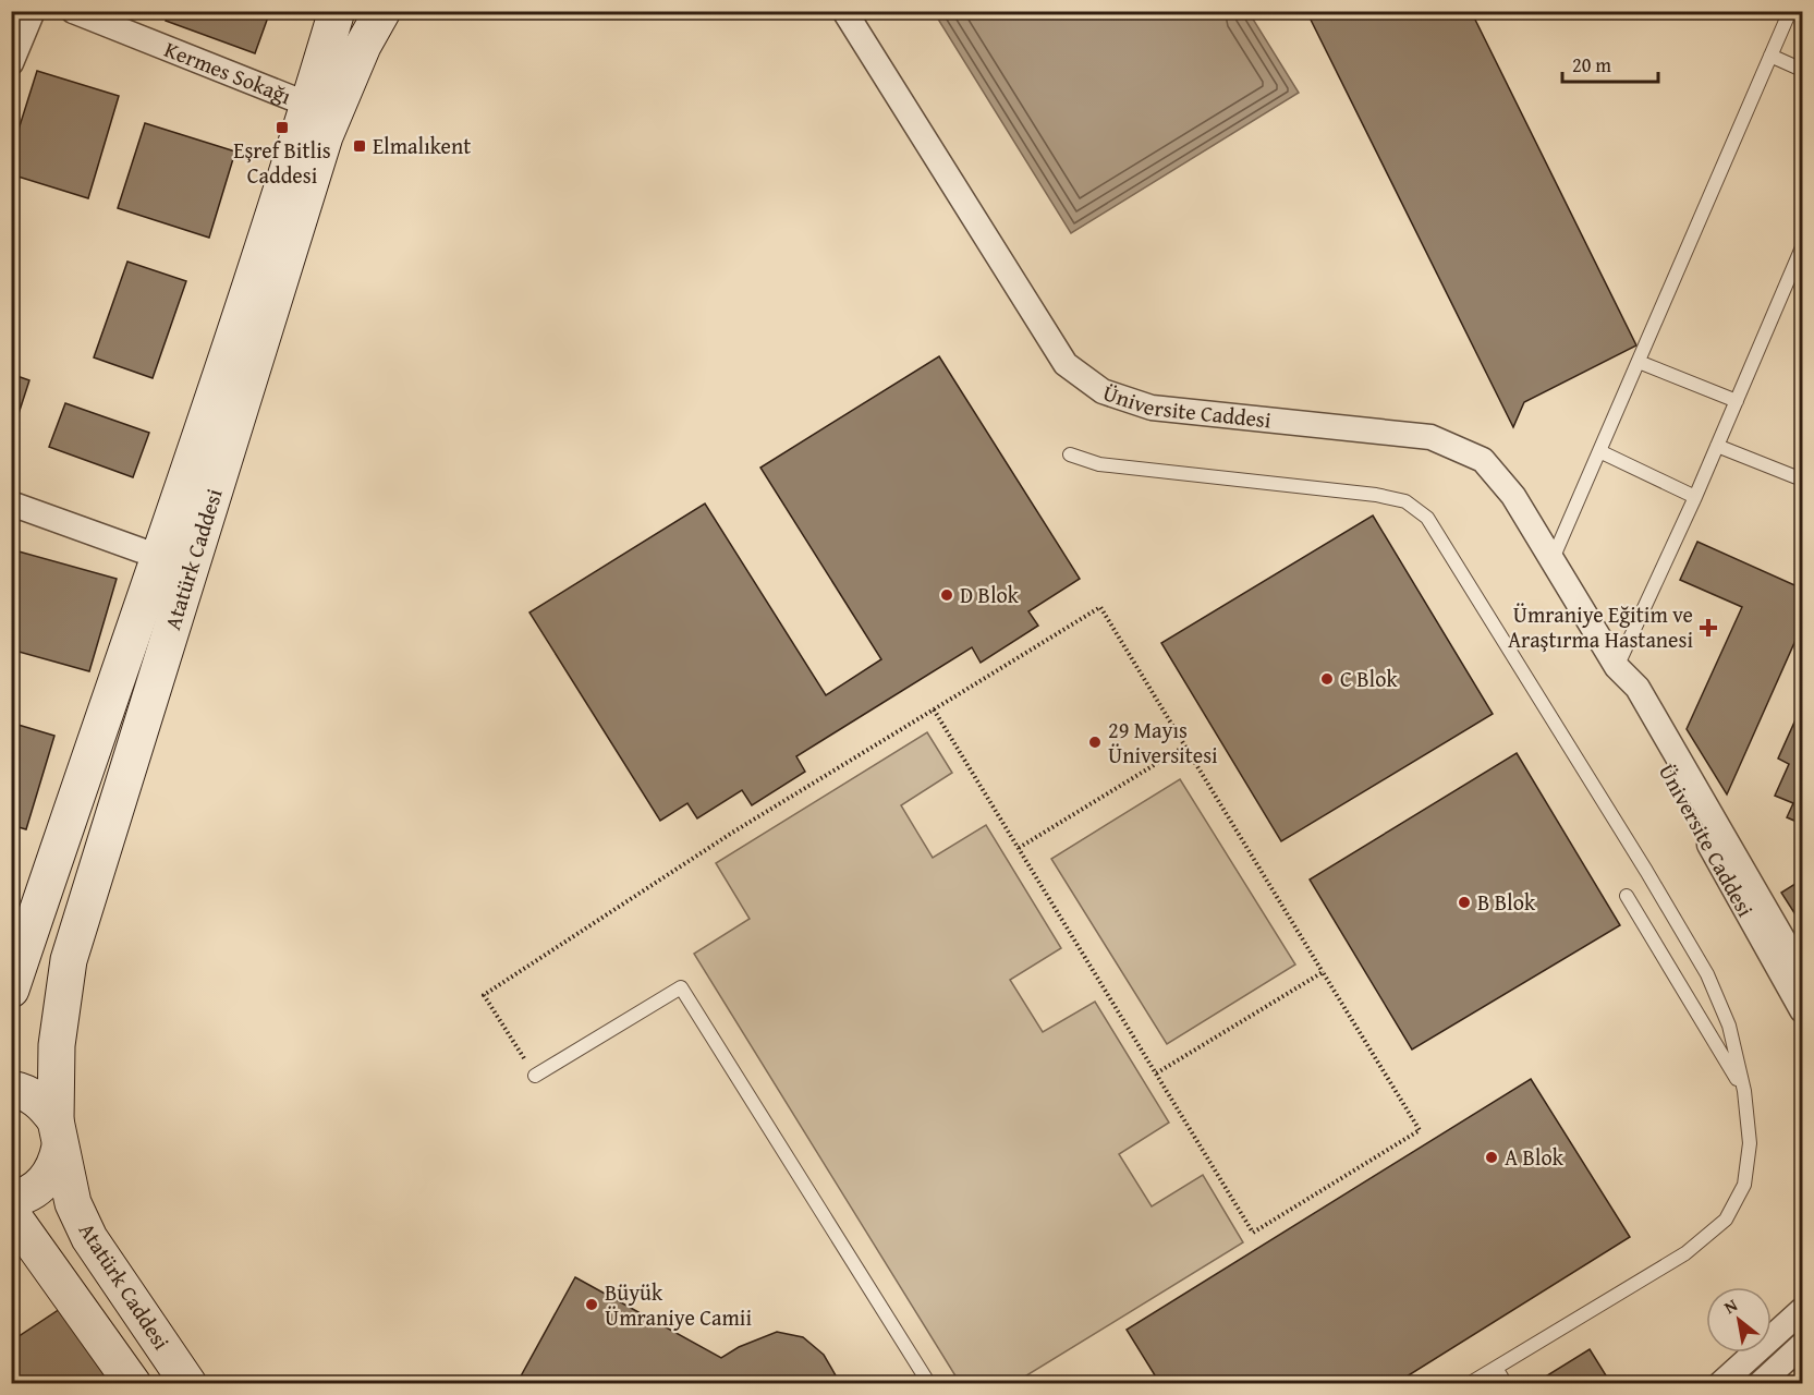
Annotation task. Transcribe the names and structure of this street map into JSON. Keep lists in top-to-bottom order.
{
  "streets": {
    "main road": ["Atatürk Caddesi"],
    "street": ["Kermes Sokağı", "Üniversite Caddesi"]
  },
  "crossings": [
    ["Kermes Sokağı", "Atatürk Caddesi"]
  ],
  "places": {
    "transit": ["Eşref Bitlis Caddesi", "Elmalıkent"],
    "other": [
      "D Blok",
      "C Blok",
      "29 Mayıs Üniversitesi",
      "B Blok",
      "A Blok",
      "Büyük Ümraniye Camii"
    ],
    "health": ["Ümraniye Eğitim ve Araştırma Hastanesi"]
  },
  "scale_bar": "20 m",
  "north": "top left"
}
